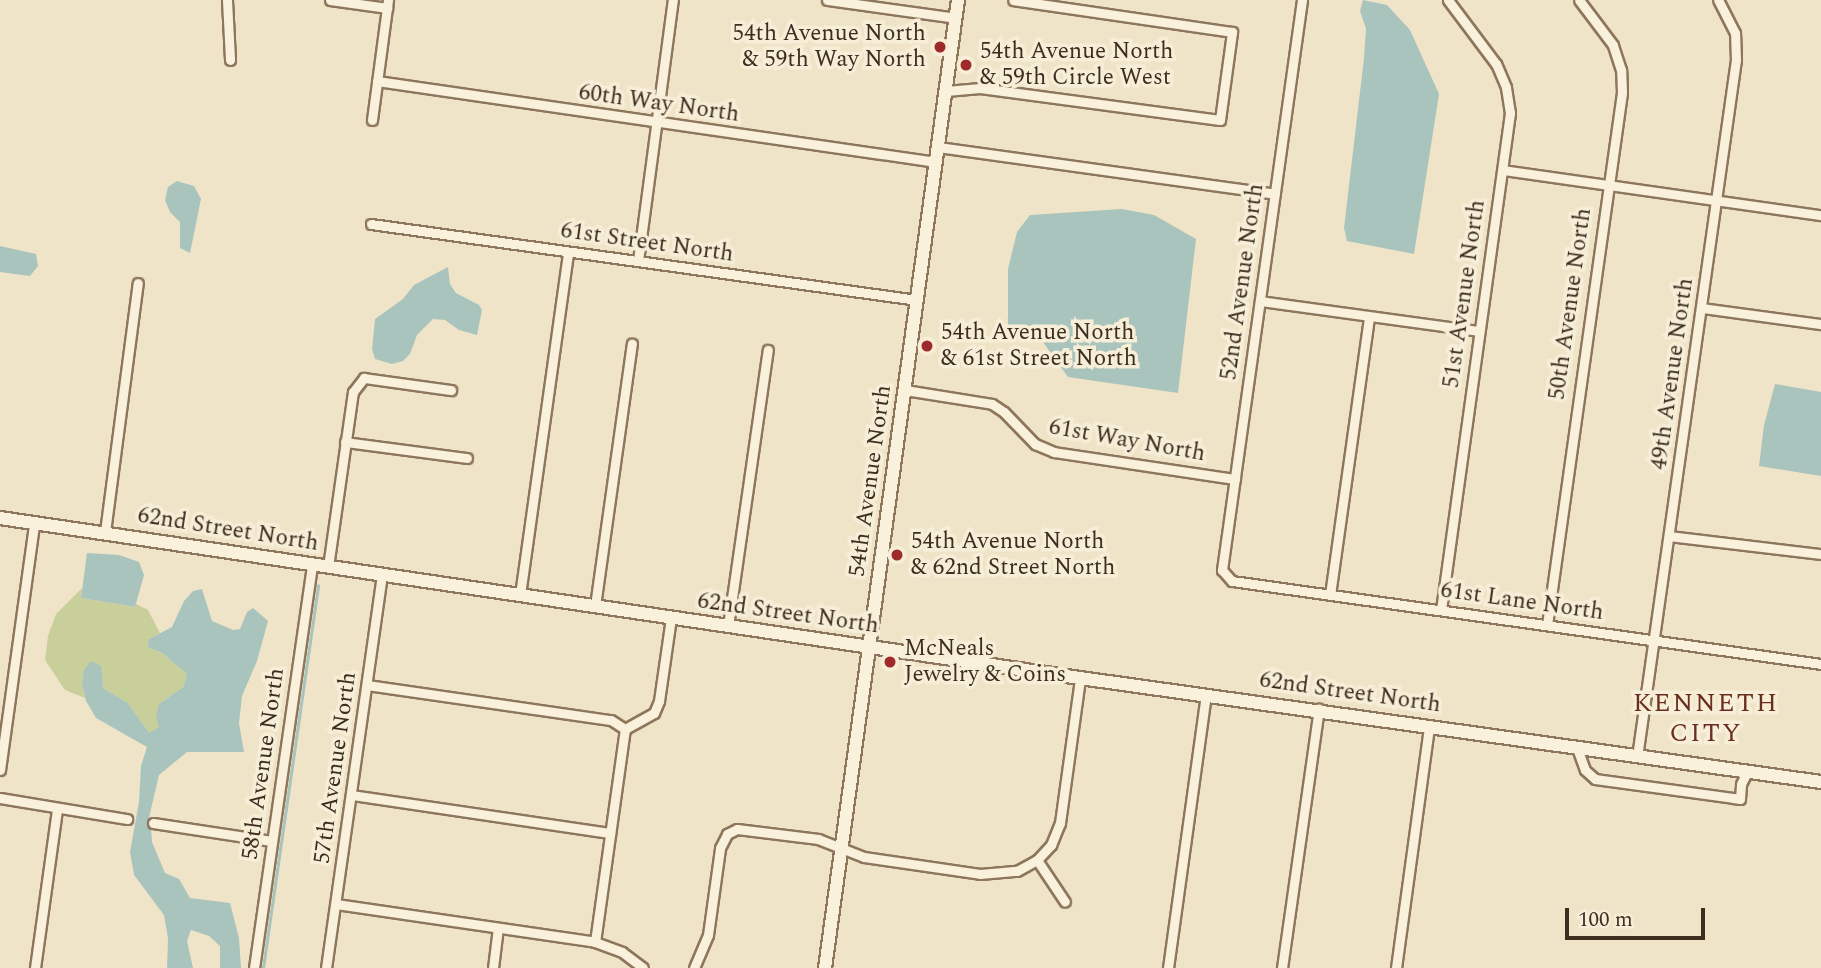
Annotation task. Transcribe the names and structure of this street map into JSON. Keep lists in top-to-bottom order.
{
  "streets": {
    "street": [
      "60th Way North",
      "61st Street North",
      "52nd Avenue North",
      "51st Avenue North",
      "50th Avenue North",
      "49th Avenue North",
      "61st Way North",
      "54th Avenue North",
      "62nd Street North",
      "61st Lane North",
      "58th Avenue North",
      "57th Avenue North"
    ]
  },
  "crossings": [
    ["60th Way North", "54th Avenue North"],
    ["61st Street North", "54th Avenue North"],
    ["52nd Avenue North", "61st Way North"],
    ["52nd Avenue North", "61st Lane North"],
    ["51st Avenue North", "61st Lane North"],
    ["50th Avenue North", "61st Lane North"],
    ["49th Avenue North", "62nd Street North"],
    ["49th Avenue North", "61st Lane North"],
    ["61st Way North", "54th Avenue North"],
    ["54th Avenue North", "62nd Street North"],
    ["62nd Street North", "58th Avenue North"],
    ["62nd Street North", "57th Avenue North"]
  ],
  "districts": ["KENNETH CITY"],
  "places": [
    "54th Avenue North & 59th Way North",
    "54th Avenue North & 59th Circle West",
    "54th Avenue North & 61st Street North",
    "54th Avenue North & 62nd Street North",
    "McNeals Jewelry & Coins"
  ],
  "scale_bar": "100 m"
}
